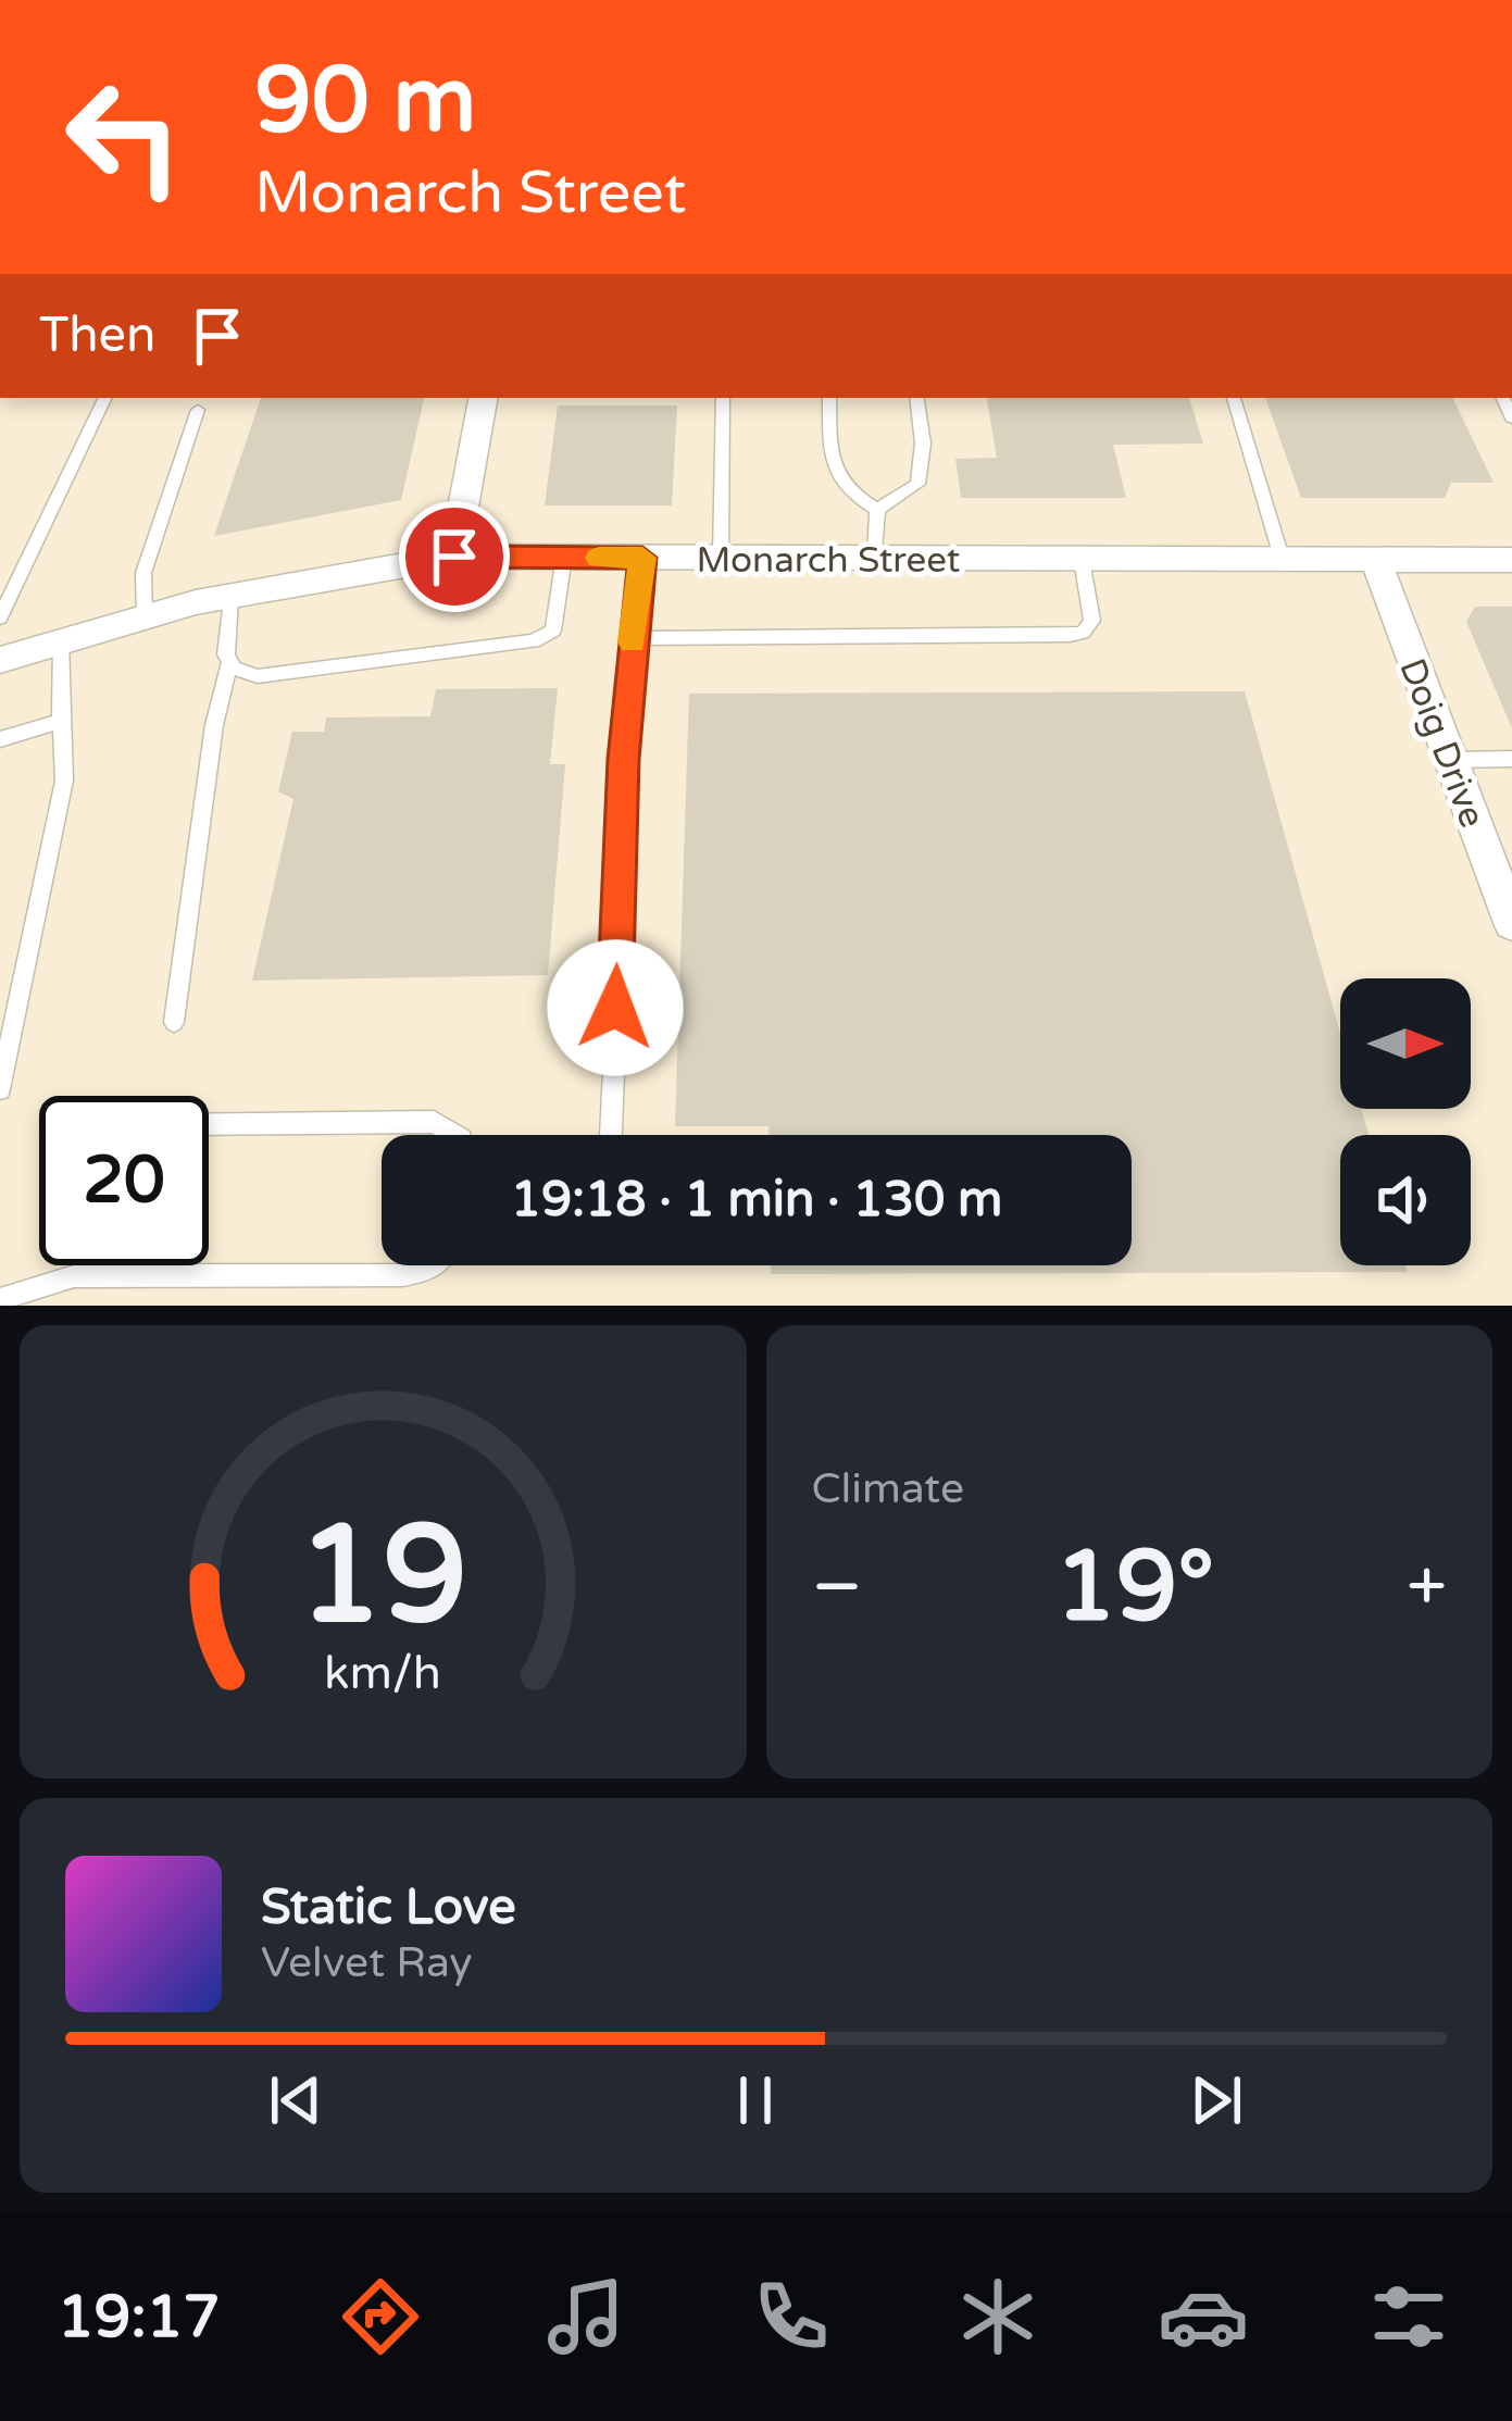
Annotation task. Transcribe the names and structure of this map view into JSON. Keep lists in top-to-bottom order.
{
  "streets": {
    "street": ["Monarch Street", "Doig Drive"]
  },
  "crossings": [
    ["Monarch Street", "Doig Drive"]
  ],
  "north": "right",
  "page": {
    "turn": ["90 m", "Monarch Street"],
    "then": "Then",
    "limit": "20",
    "trip": "19:18 · 1 min · 130 m",
    "tile": "Climate",
    "heat": ["−", "19°", "+"],
    "song": ["Static Love", "Velvet Ray"],
    "tabs": "19:17",
    "gauge": ["19", "km/h"]
  }
}
